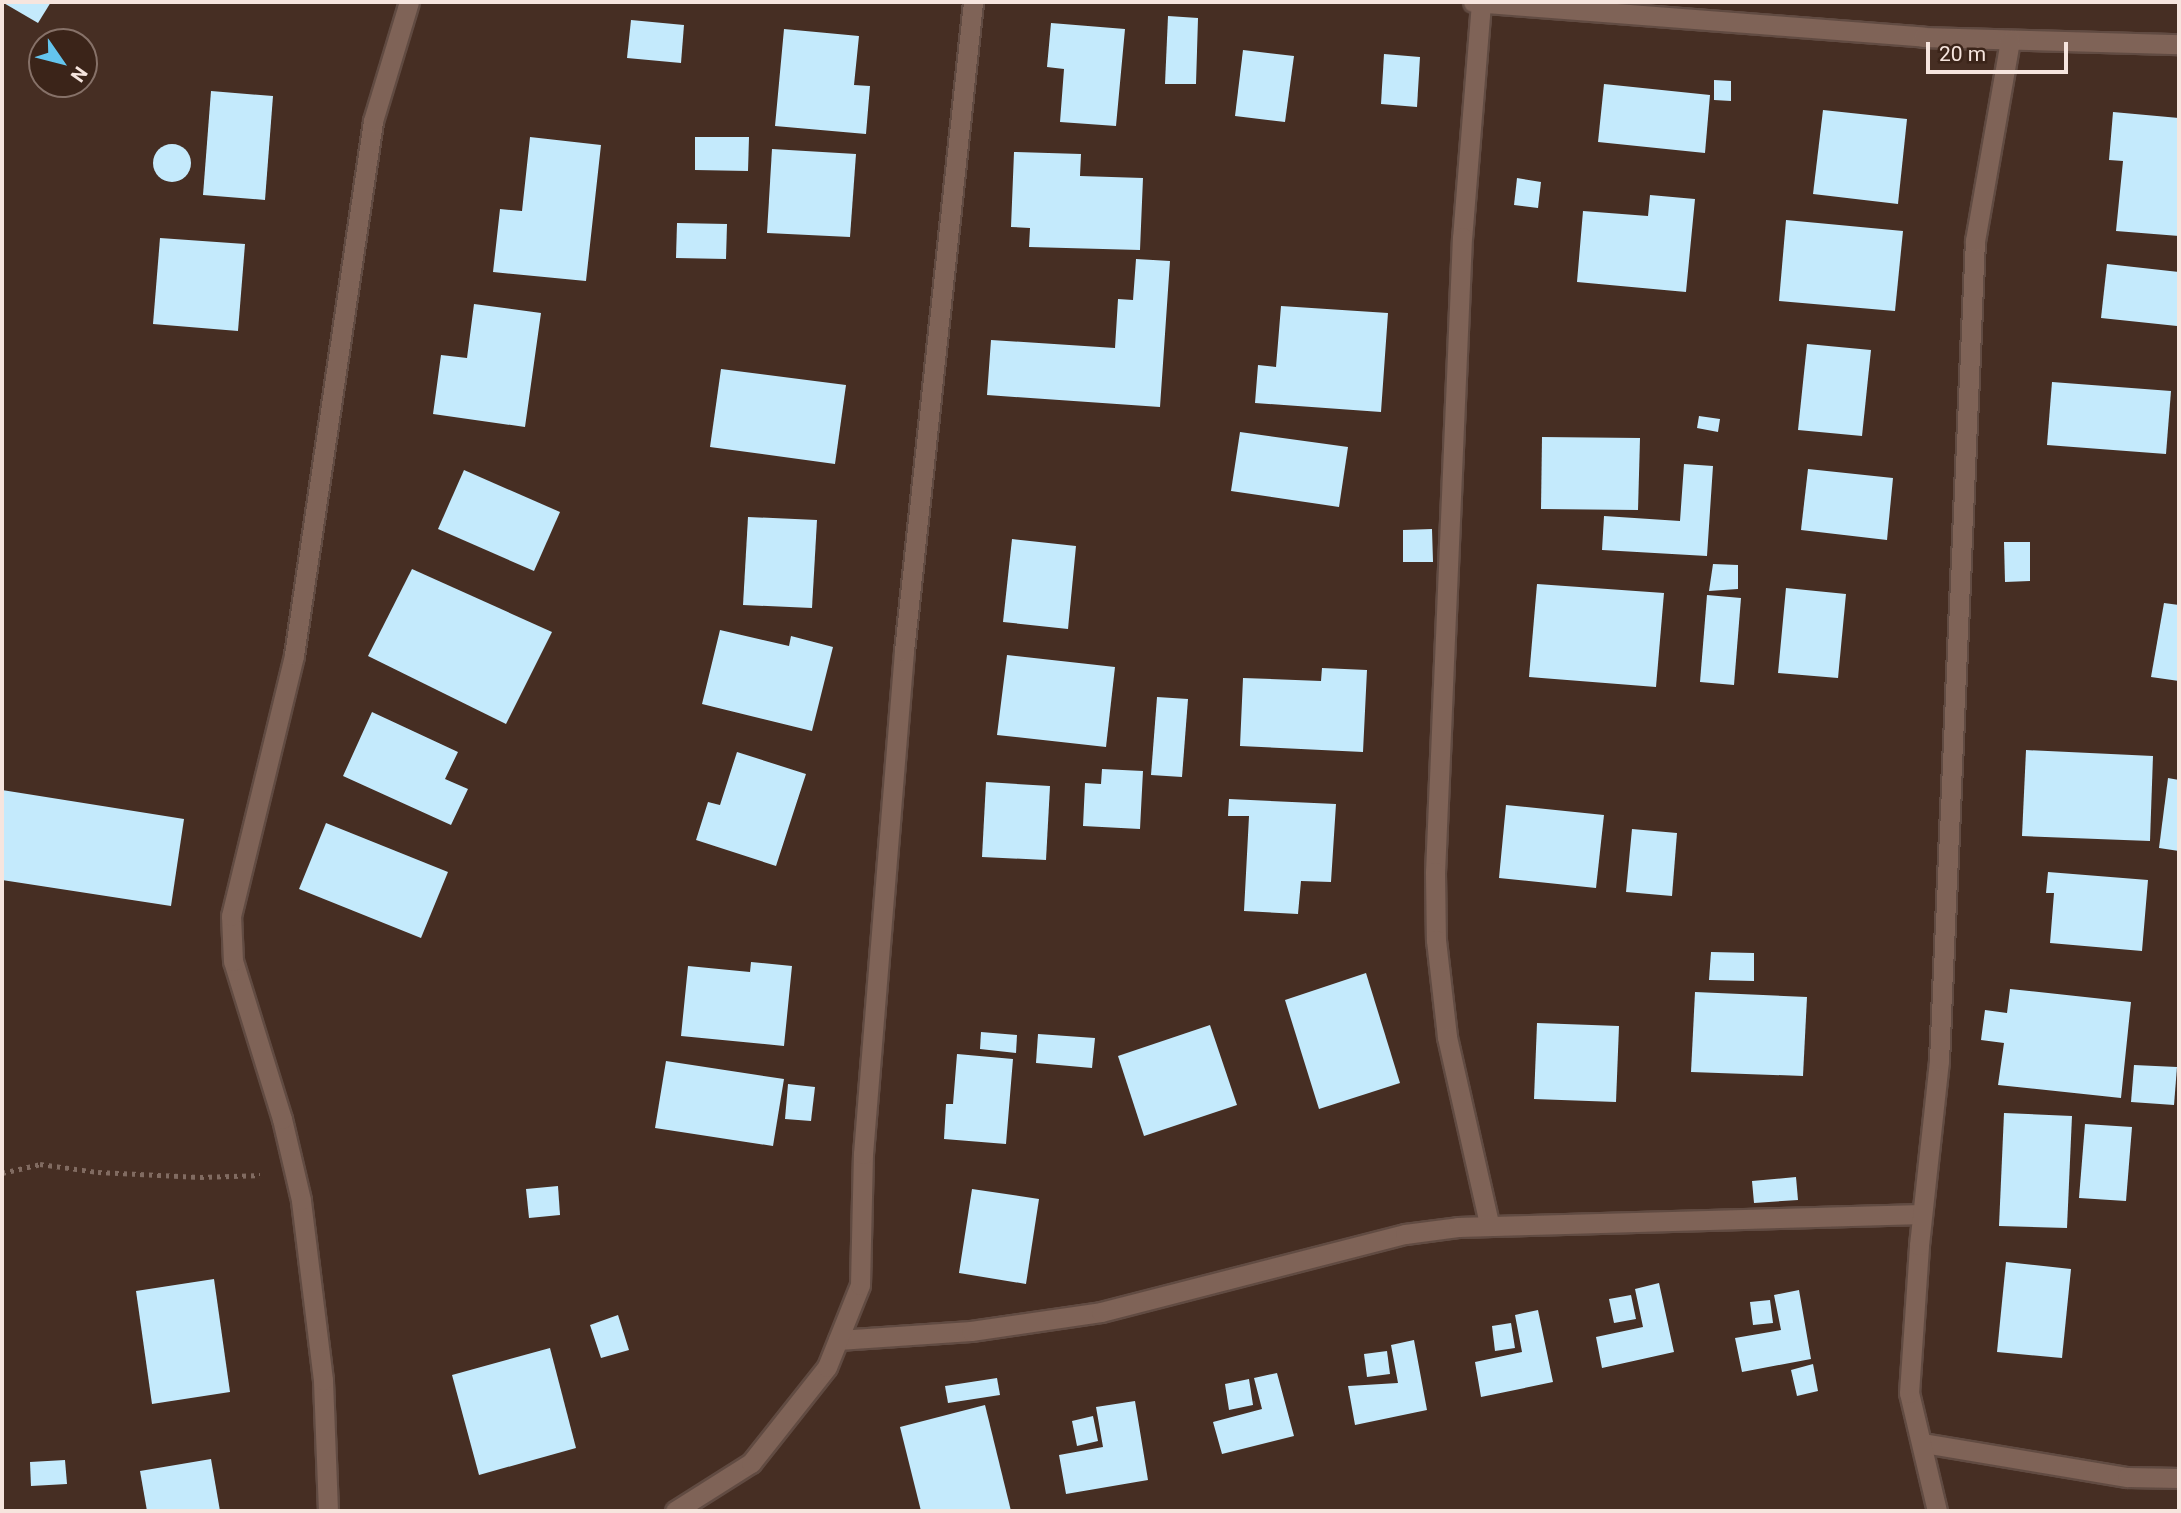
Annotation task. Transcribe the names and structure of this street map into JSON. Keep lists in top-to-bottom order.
{
  "scale_bar": "20 m",
  "north": "bottom right"
}
